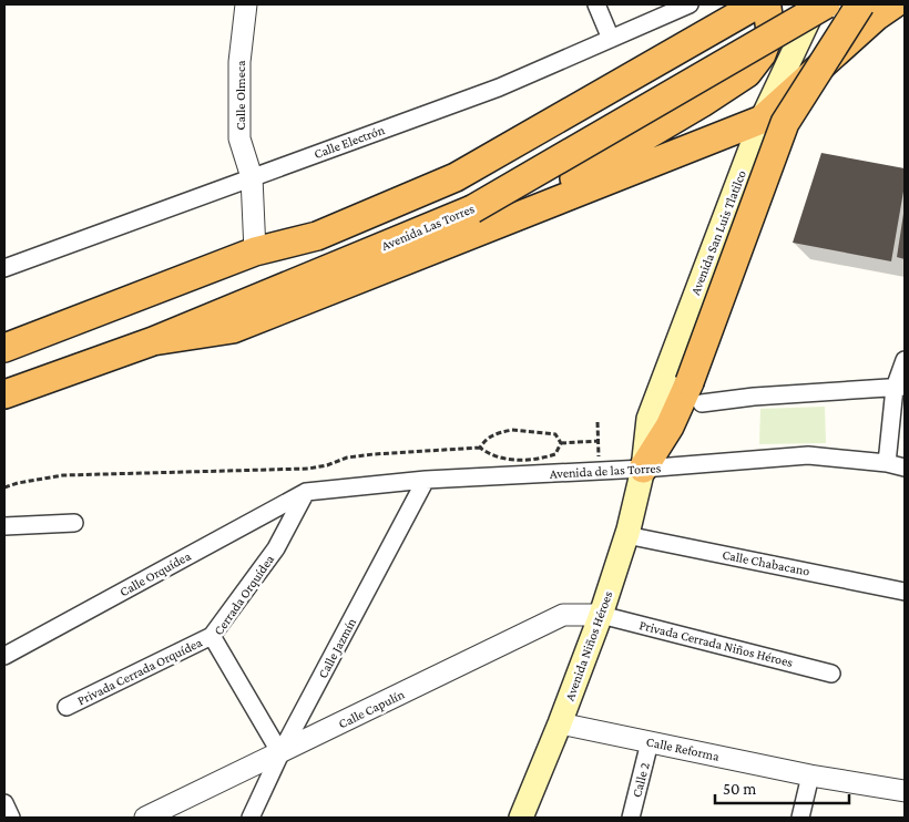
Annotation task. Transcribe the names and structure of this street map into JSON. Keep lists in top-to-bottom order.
{
  "streets": {
    "highway": ["Avenida Las Torres"],
    "main road": ["Avenida San Luis Tlatilco", "Avenida Niños Héroes"],
    "street": [
      "Calle Olmeca",
      "Calle Electrón",
      "Avenida de las Torres",
      "Calle Chabacano",
      "Calle Orquídea",
      "Cerrada Orquídea",
      "Privada Cerrada Niños Héroes",
      "Calle Jazmín",
      "Privada Cerrada Orquídea",
      "Calle Capulín",
      "Calle Reforma",
      "Calle 2"
    ]
  },
  "crossings": [
    ["Calle Olmeca", "Calle Electrón"],
    ["Avenida San Luis Tlatilco", "Avenida de las Torres"],
    ["Avenida San Luis Tlatilco", "Avenida Niños Héroes"],
    ["Avenida de las Torres", "Calle Orquídea"],
    ["Avenida de las Torres", "Cerrada Orquídea"],
    ["Avenida de las Torres", "Avenida Niños Héroes"],
    ["Avenida de las Torres", "Calle Jazmín"],
    ["Calle Chabacano", "Avenida Niños Héroes"],
    ["Calle Orquídea", "Cerrada Orquídea"],
    ["Cerrada Orquídea", "Calle Jazmín"],
    ["Cerrada Orquídea", "Privada Cerrada Orquídea"],
    ["Cerrada Orquídea", "Calle Capulín"],
    ["Privada Cerrada Niños Héroes", "Avenida Niños Héroes"],
    ["Privada Cerrada Niños Héroes", "Calle Capulín"],
    ["Avenida Niños Héroes", "Calle Capulín"],
    ["Avenida Niños Héroes", "Calle Reforma"],
    ["Calle Jazmín", "Calle Capulín"],
    ["Calle Reforma", "Calle 2"]
  ],
  "scale_bar": "50 m"
}
